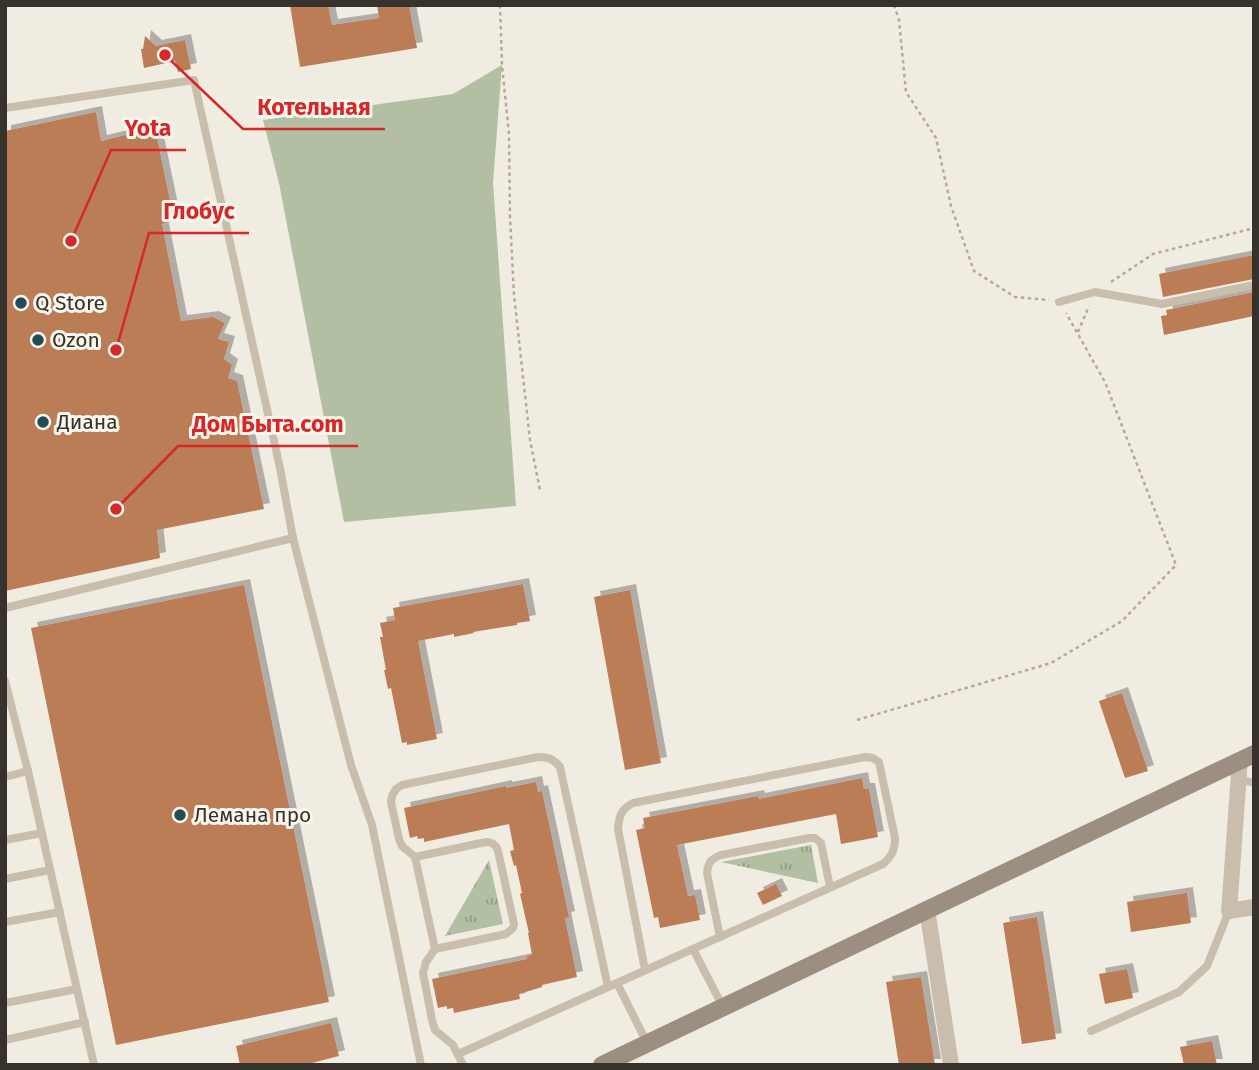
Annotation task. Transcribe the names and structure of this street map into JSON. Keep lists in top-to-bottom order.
{
  "places": [
    "Котельная",
    "Yota",
    "Q Store",
    "Ozon",
    "Глобус",
    "Диана",
    "Дом Быта.com",
    "Лемана про"
  ]
}
